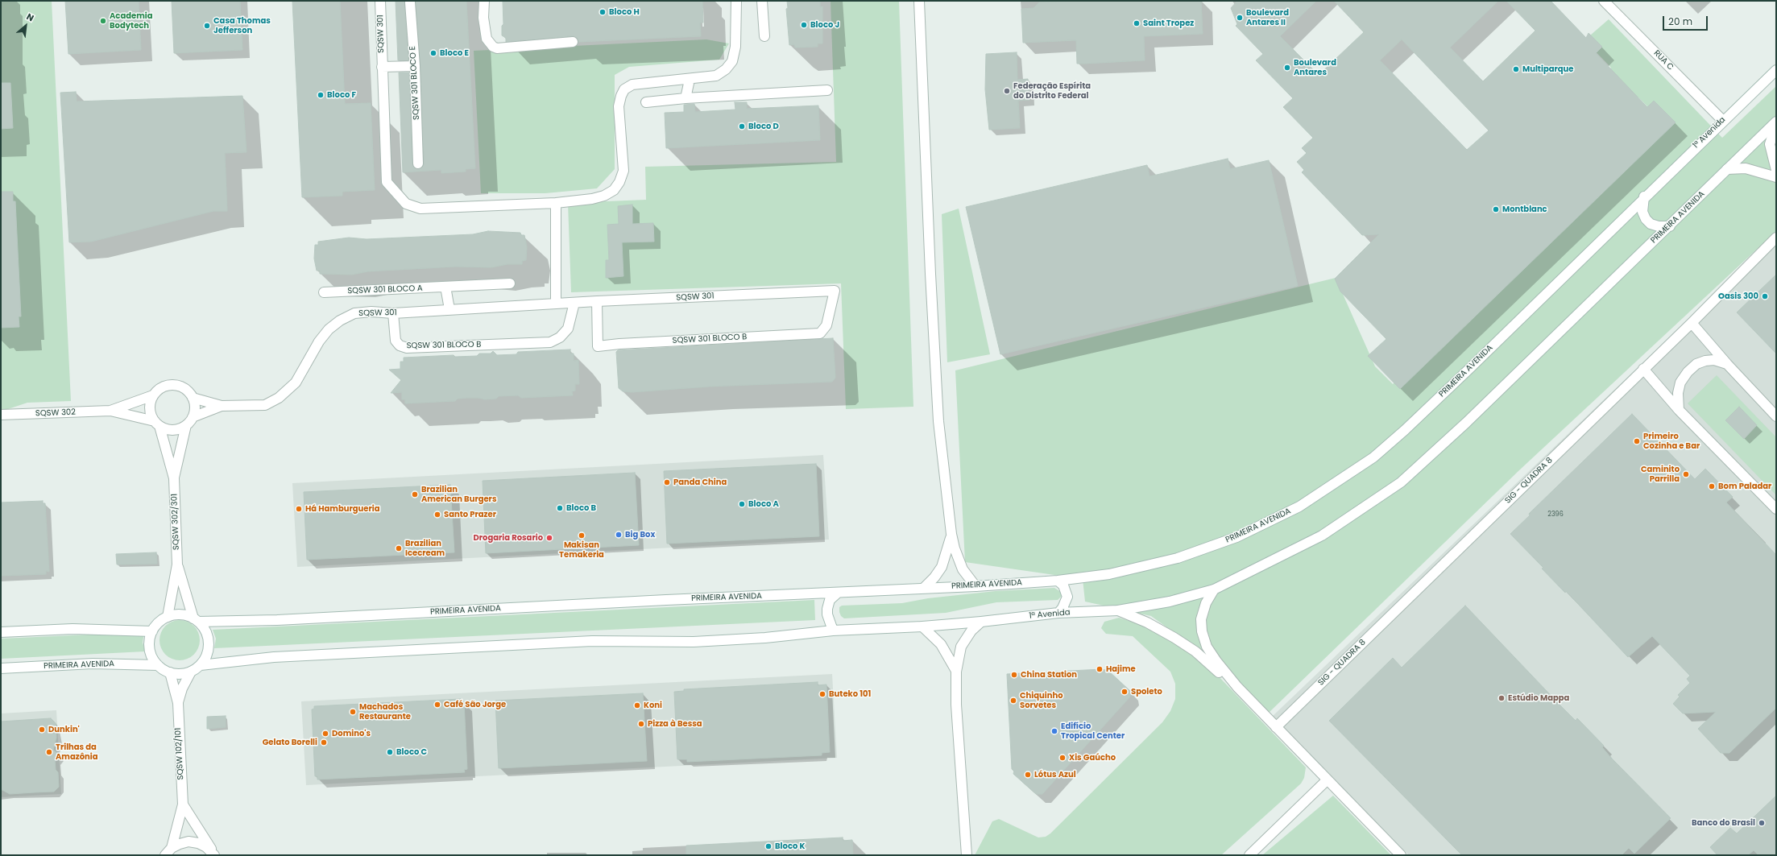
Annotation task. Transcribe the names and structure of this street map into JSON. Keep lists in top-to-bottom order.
{
  "streets": {
    "street": [
      "SQSW 301",
      "RUA C",
      "SQSW 301 BLOCO E",
      "1ª Avenida",
      "PRIMEIRA AVENIDA",
      "SQSW 301 BLOCO A",
      "SQSW 301 BLOCO B",
      "SQSW 302",
      "SIG - QUADRA 8",
      "SQSW 302/301",
      "SQSW 102/101"
    ]
  },
  "crossings": [
    ["SQSW 301", "SQSW 301 BLOCO B"],
    ["SQSW 301", "SQSW 302"],
    ["SQSW 301", "SQSW 302/301"],
    ["RUA C", "1ª Avenida"],
    ["1ª Avenida", "PRIMEIRA AVENIDA"],
    ["PRIMEIRA AVENIDA", "SQSW 302/301"],
    ["PRIMEIRA AVENIDA", "SQSW 102/101"],
    ["SQSW 302", "SQSW 302/301"],
    ["SQSW 302/301", "SQSW 102/101"]
  ],
  "places": [
    "Bloco H",
    "Boulevard Antares II",
    "Academia Bodytech",
    "Saint Tropez",
    "Bloco J",
    "Casa Thomas Jefferson",
    "Bloco E",
    "Boulevard Antares",
    "Multiparque",
    "Federação Espírita do Distrito Federal",
    "Bloco F",
    "Bloco D",
    "Montblanc",
    "Oasis 300",
    "Primeiro Cozinha e Bar",
    "Caminito Parrilla",
    "Panda China",
    "Bom Paladar",
    "Brazilian American Burgers",
    "Bloco A",
    "Bloco B",
    "Há Hamburgueria",
    "Santo Prazer",
    "Big Box",
    "Makisan Temakeria",
    "Drogaria Rosario",
    "Brazilian Icecream",
    "Hajime",
    "China Station",
    "Spoleto",
    "Buteko 101",
    "Estúdio Mappa",
    "Chiquinho Sorvetes",
    "Café São Jorge",
    "Koni",
    "Machados Restaurante",
    "Pizza à Bessa",
    "Dunkin'",
    "Edifício Tropical Center",
    "Domino's",
    "Gelato Borelli",
    "Trilhas da Amazônia",
    "Bloco C",
    "Xis Gaúcho",
    "Lótus Azul",
    "Banco do Brasil",
    "Bloco K"
  ],
  "house_numbers": ["2396"],
  "scale_bar": "20 m",
  "north": "top right"
}
